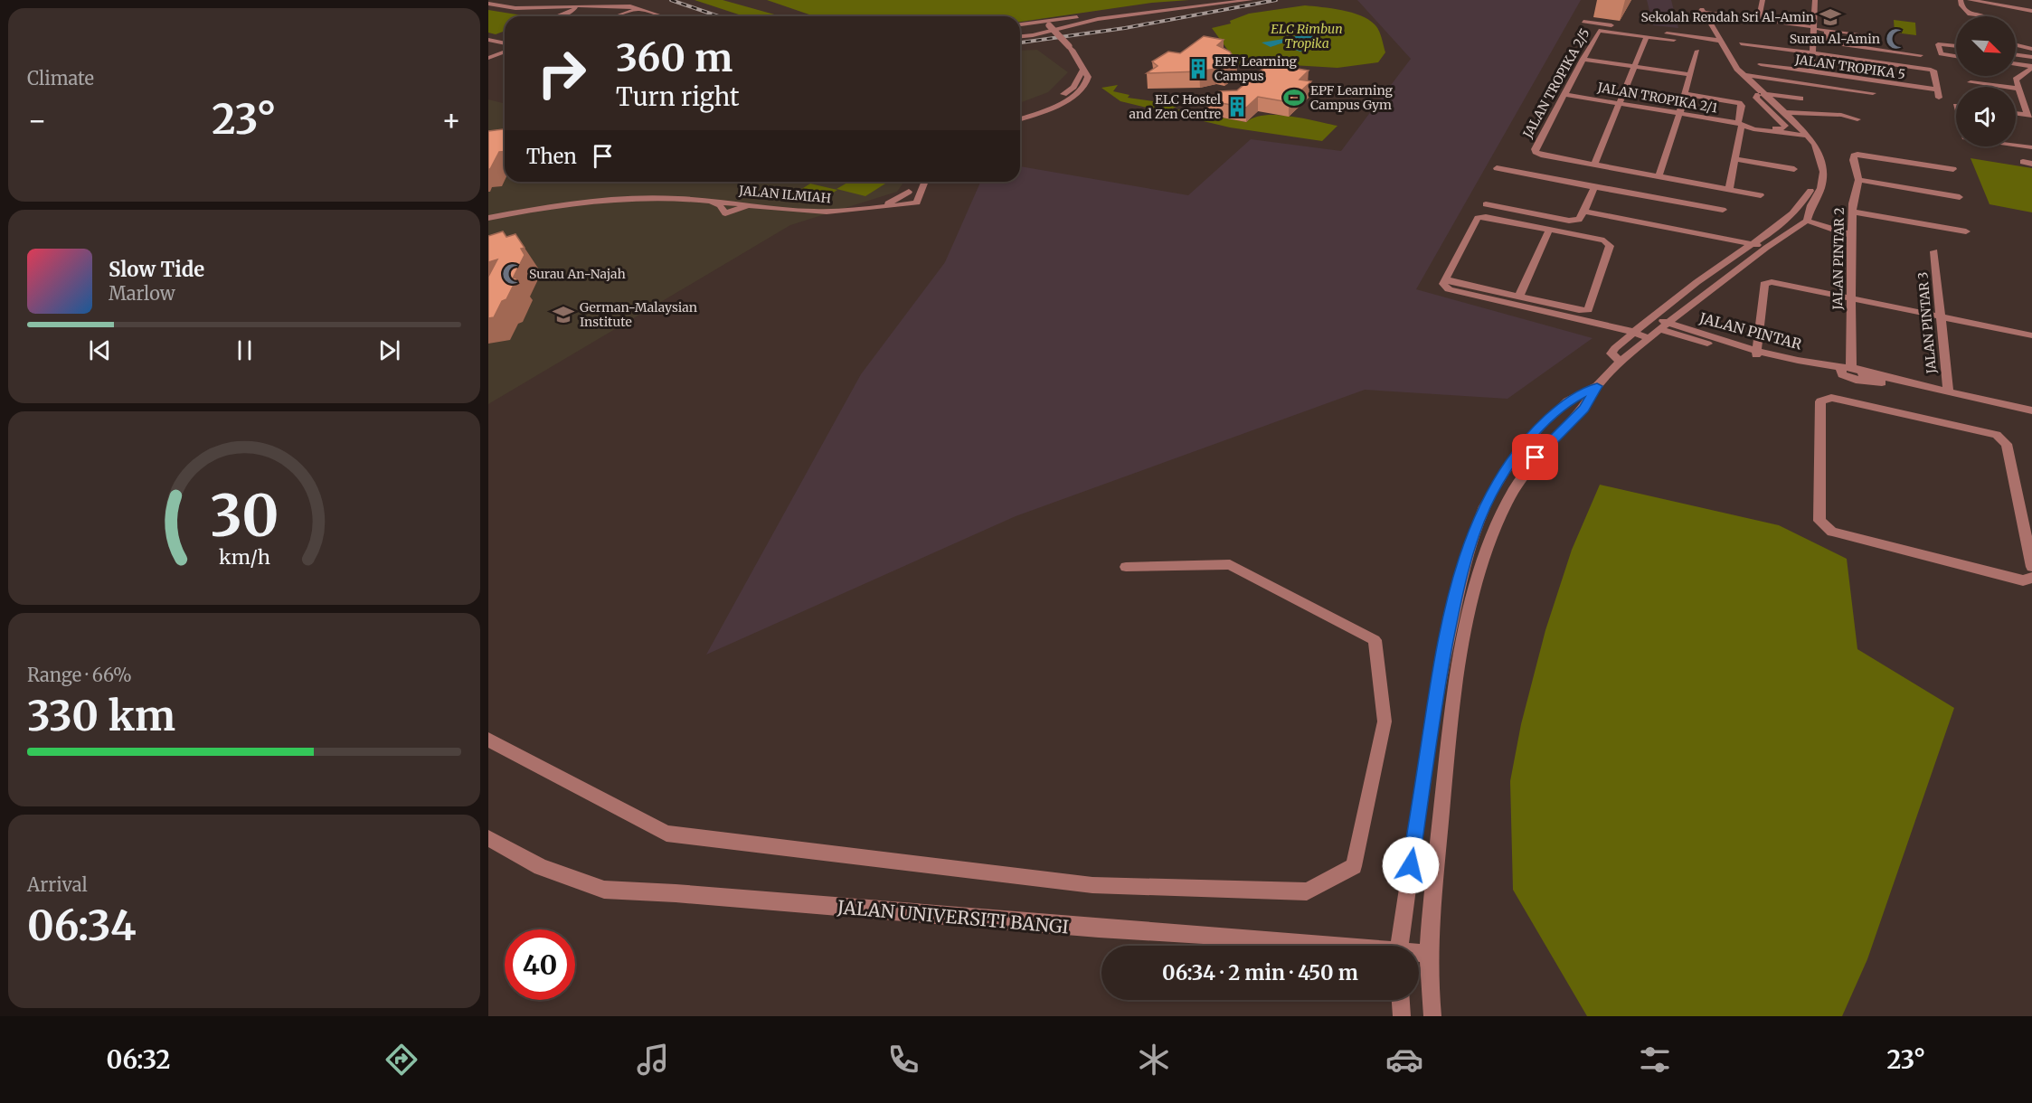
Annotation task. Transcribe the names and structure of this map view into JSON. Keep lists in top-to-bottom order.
{
  "streets": {
    "street": [
      "JALAN TROPIKA 5",
      "JALAN TROPIKA 2/5",
      "JALAN TROPIKA 2/1",
      "JALAN ILMIAH",
      "JALAN PINTAR 2",
      "JALAN PINTAR 3",
      "JALAN PINTAR",
      "JALAN UNIVERSITI BANGI"
    ]
  },
  "crossings": [
    ["JALAN TROPIKA 2/5", "JALAN TROPIKA 2/1"],
    ["JALAN PINTAR 2", "JALAN PINTAR"],
    ["JALAN PINTAR 3", "JALAN PINTAR"]
  ],
  "parks": ["ELC Rimbun Tropika"],
  "places": {
    "school or university": ["Sekolah Rendah Sri Al-Amin", "German-Malaysian Institute"],
    "mosque": ["Surau Al-Amin", "Surau An-Najah"],
    "building": ["EPF Learning Campus", "ELC Hostel and Zen Centre"],
    "sports": ["EPF Learning Campus Gym"]
  },
  "north": "bottom right",
  "page": {
    "tile": [
      "Climate",
      ["Range · 66%", "330 km"],
      ["Arrival", "06:34"]
    ],
    "turn": ["360 m", "Turn right"],
    "heat": ["−", "23°", "+"],
    "then": "Then",
    "song": ["Slow Tide", "Marlow"],
    "limit": "40",
    "trip": "06:34 · 2 min · 450 m",
    "tabs": ["06:32", "23°"],
    "gauge": ["30", "km/h"]
  }
}
